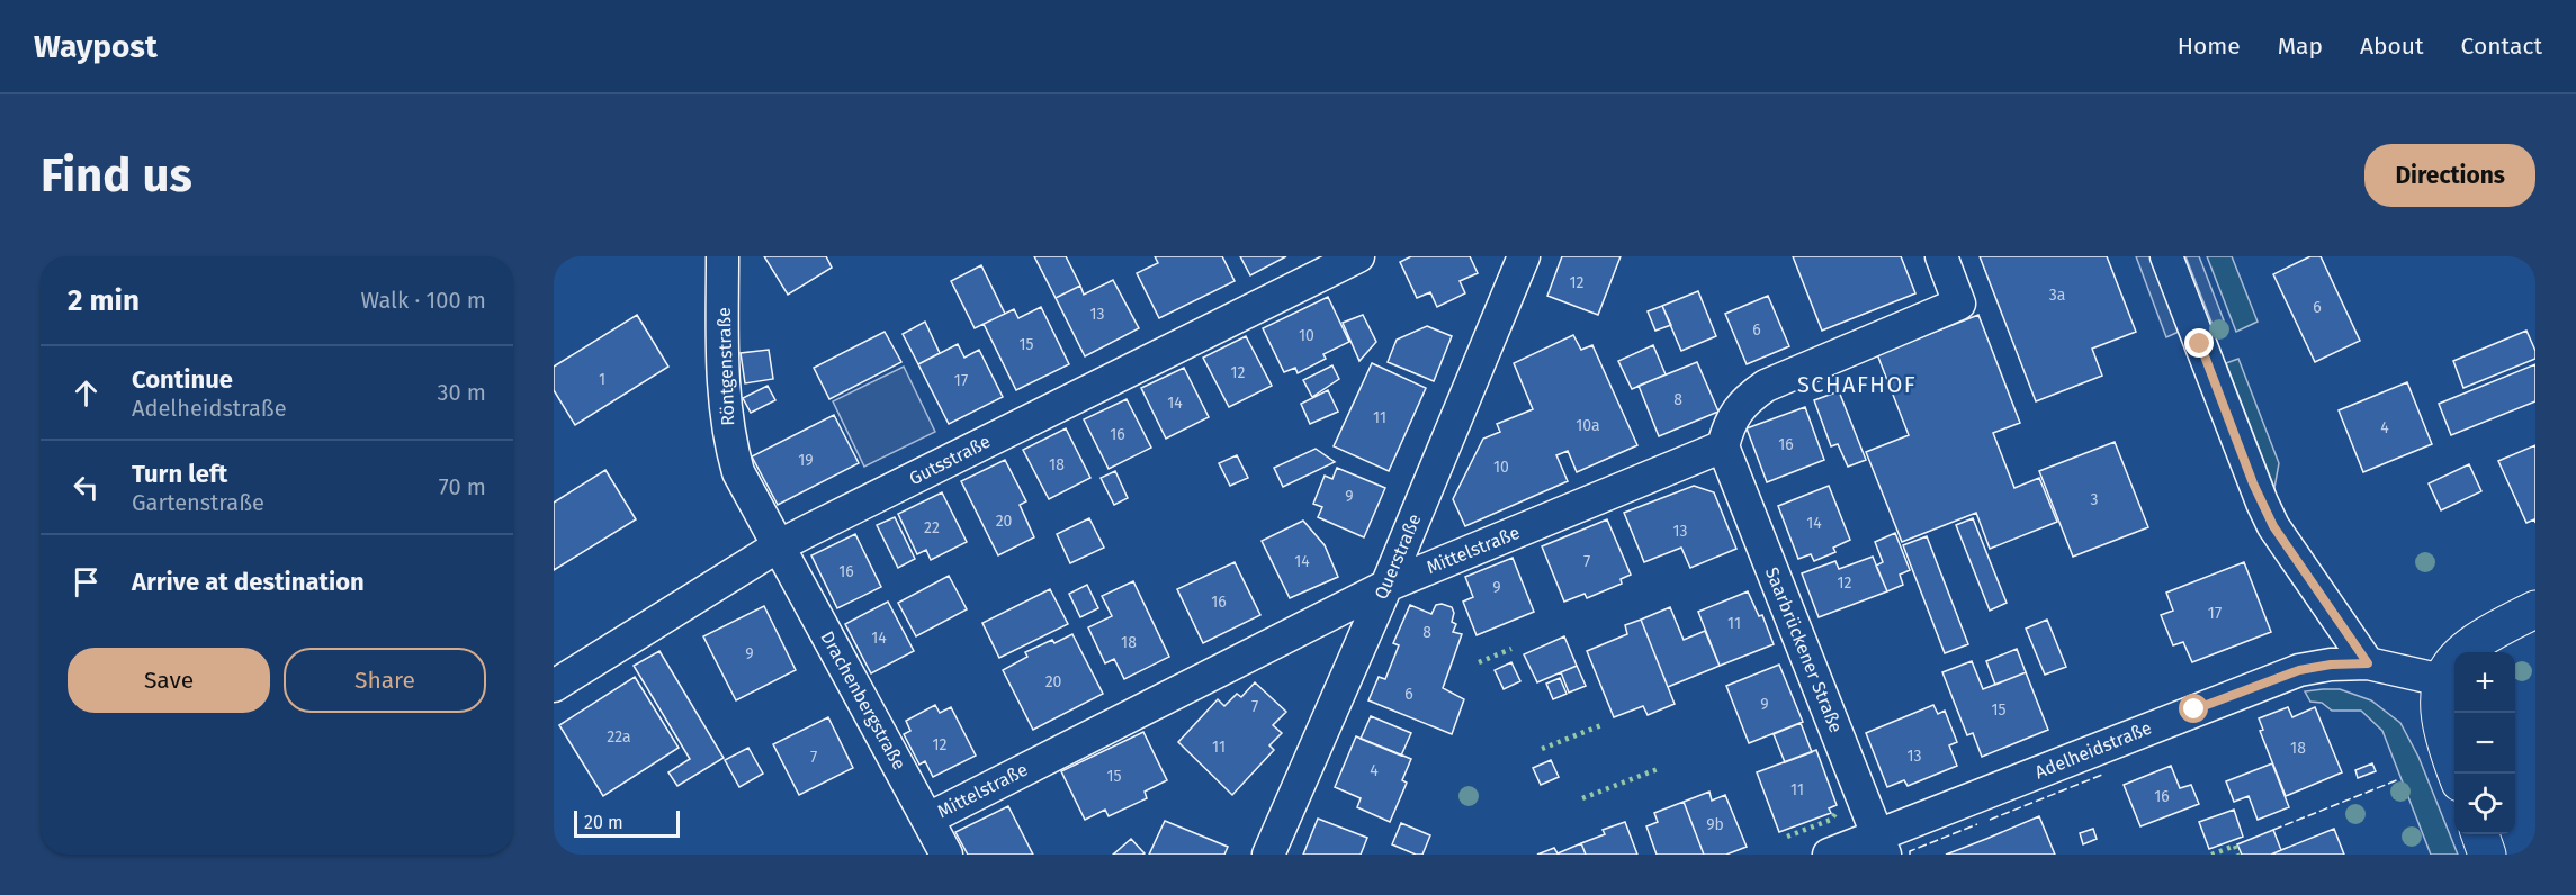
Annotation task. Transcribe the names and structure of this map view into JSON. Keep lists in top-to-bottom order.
{
  "streets": {
    "street": [
      "Röntgenstraße",
      "Gutsstraße",
      "Mittelstraße",
      "Querstraße",
      "Saarbrückener Straße",
      "Drachenbergstraße",
      "Adelheidstraße"
    ]
  },
  "crossings": [
    ["Röntgenstraße", "Gutsstraße"],
    ["Röntgenstraße", "Drachenbergstraße"],
    ["Gutsstraße", "Drachenbergstraße"],
    ["Mittelstraße", "Querstraße"],
    ["Mittelstraße", "Saarbrückener Straße"],
    ["Mittelstraße", "Drachenbergstraße"],
    ["Saarbrückener Straße", "Adelheidstraße"]
  ],
  "districts": ["SCHAFHOF"],
  "house_numbers": [
    "12",
    "3a",
    "6",
    "13",
    "6",
    "10",
    "15",
    "12",
    "1",
    "17",
    "8",
    "14",
    "11",
    "10a",
    "4",
    "16",
    "16",
    "19",
    "18",
    "10",
    "9",
    "3",
    "20",
    "14",
    "22",
    "13",
    "14",
    "7",
    "16",
    "12",
    "9",
    "16",
    "17",
    "11",
    "8",
    "14",
    "18",
    "9",
    "20",
    "6",
    "9",
    "7",
    "15",
    "22a",
    "12",
    "11",
    "18",
    "13",
    "7",
    "4",
    "15",
    "11",
    "16",
    "9b"
  ],
  "scale_bar": "20 m",
  "page": {
    "header": "Waypost",
    "nav": [
      "Home",
      "Map",
      "About",
      "Contact"
    ],
    "buttons": [
      "Directions",
      ["Save", "Share"]
    ],
    "title": "Find us",
    "heading": ["2 min", "Walk · 100 m"],
    "list": [
      ["Continue", "Adelheidstraße", "30 m"],
      ["Turn left", "Gartenstraße", "70 m"],
      "Arrive at destination"
    ],
    "map_buttons": ["+", "−"],
    "scale": "20 m"
  }
}
